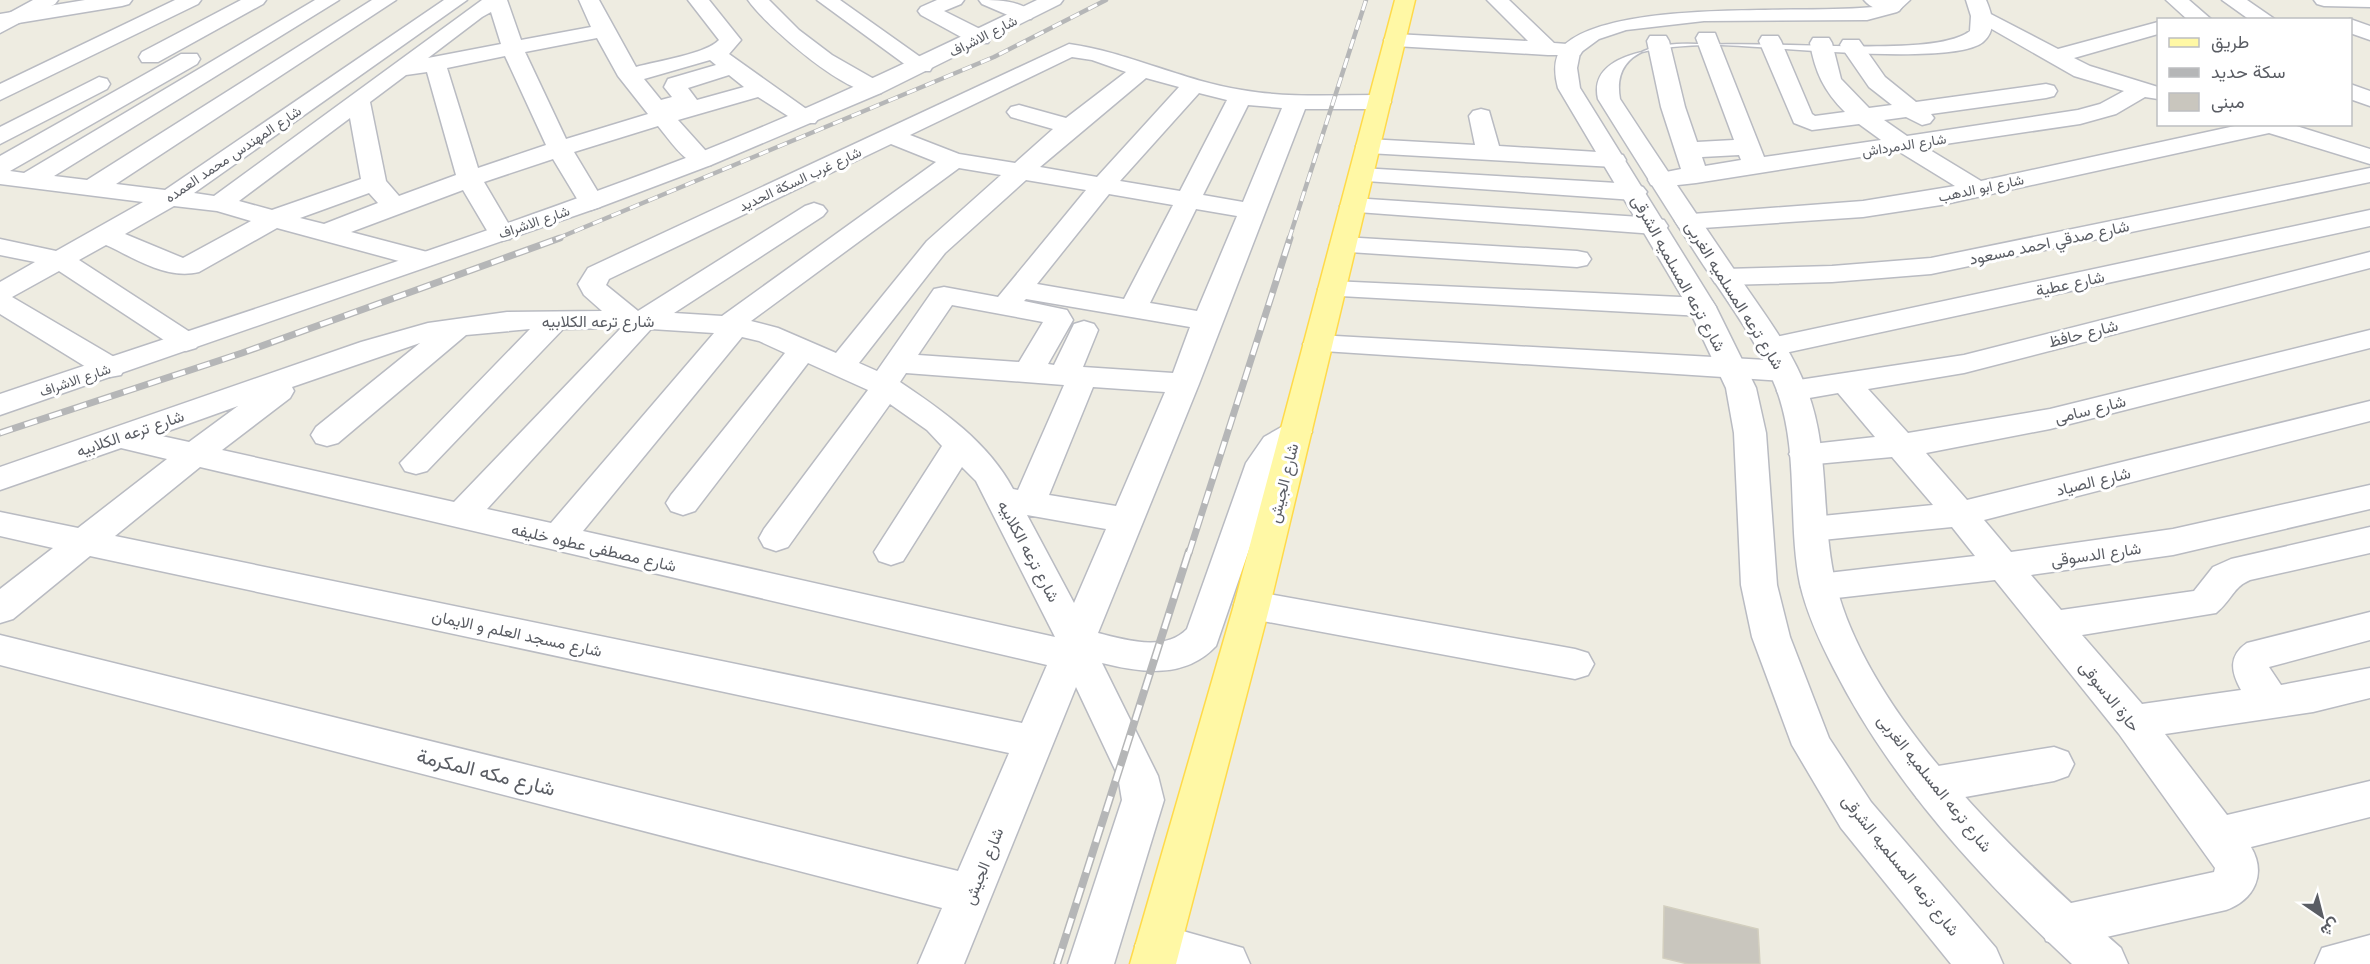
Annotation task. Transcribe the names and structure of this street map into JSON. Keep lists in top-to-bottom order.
{
  "streets": {
    "main road": ["شارع الجيش"],
    "street": [
      "شارع الاشراف",
      "شارع الدمرداش",
      "شارع المهندس محمد العمده",
      "شارع غرب السكة الحديد",
      "شارع ابو الدهب",
      "شارع صدقي احمد مسعود",
      "شارع ترعه المسلميه الشرقى",
      "شارع عطية",
      "شارع ترعه المسلميه الغربى",
      "شارع ترعه الكلابيه",
      "شارع حافظ",
      "شارع سامى",
      "شارع الصياد",
      "شارع مصطفى عطوه خليفه",
      "شارع الدسوقى",
      "شارع مسجد العلم و الايمان",
      "حارة الدسوقى",
      "شارع مكه المكرمة"
    ]
  },
  "crossings": [
    ["شارع الدمرداش", "شارع ترعه المسلميه الشرقى"],
    ["شارع الدمرداش", "شارع ترعه المسلميه الغربى"],
    ["شارع الدمرداش", "شارع الجيش"],
    ["شارع غرب السكة الحديد", "شارع ترعه الكلابيه"],
    ["شارع غرب السكة الحديد", "شارع الجيش"],
    ["شارع ابو الدهب", "شارع ترعه المسلميه الغربى"],
    ["شارع صدقي احمد مسعود", "شارع ترعه المسلميه الغربى"],
    ["شارع ترعه المسلميه الشرقى", "شارع ترعه المسلميه الغربى"],
    ["شارع عطية", "شارع ترعه المسلميه الغربى"],
    ["شارع عطية", "شارع حافظ"],
    ["شارع ترعه المسلميه الغربى", "شارع حافظ"],
    ["شارع ترعه المسلميه الغربى", "شارع سامى"],
    ["شارع ترعه المسلميه الغربى", "شارع الصياد"],
    ["شارع ترعه المسلميه الغربى", "شارع الدسوقى"],
    ["شارع ترعه المسلميه الغربى", "حارة الدسوقى"],
    ["شارع ترعه الكلابيه", "شارع الجيش"],
    ["شارع ترعه الكلابيه", "شارع مصطفى عطوه خليفه"],
    ["شارع حافظ", "حارة الدسوقى"],
    ["شارع سامى", "حارة الدسوقى"],
    ["شارع الصياد", "حارة الدسوقى"],
    ["شارع الجيش", "شارع مصطفى عطوه خليفه"],
    ["شارع الجيش", "شارع مسجد العلم و الايمان"],
    ["شارع الجيش", "شارع مكه المكرمة"],
    ["شارع الدسوقى", "حارة الدسوقى"]
  ],
  "legend": ["طريق", "سكة حديد", "مبنى"],
  "north": "bottom right"
}
